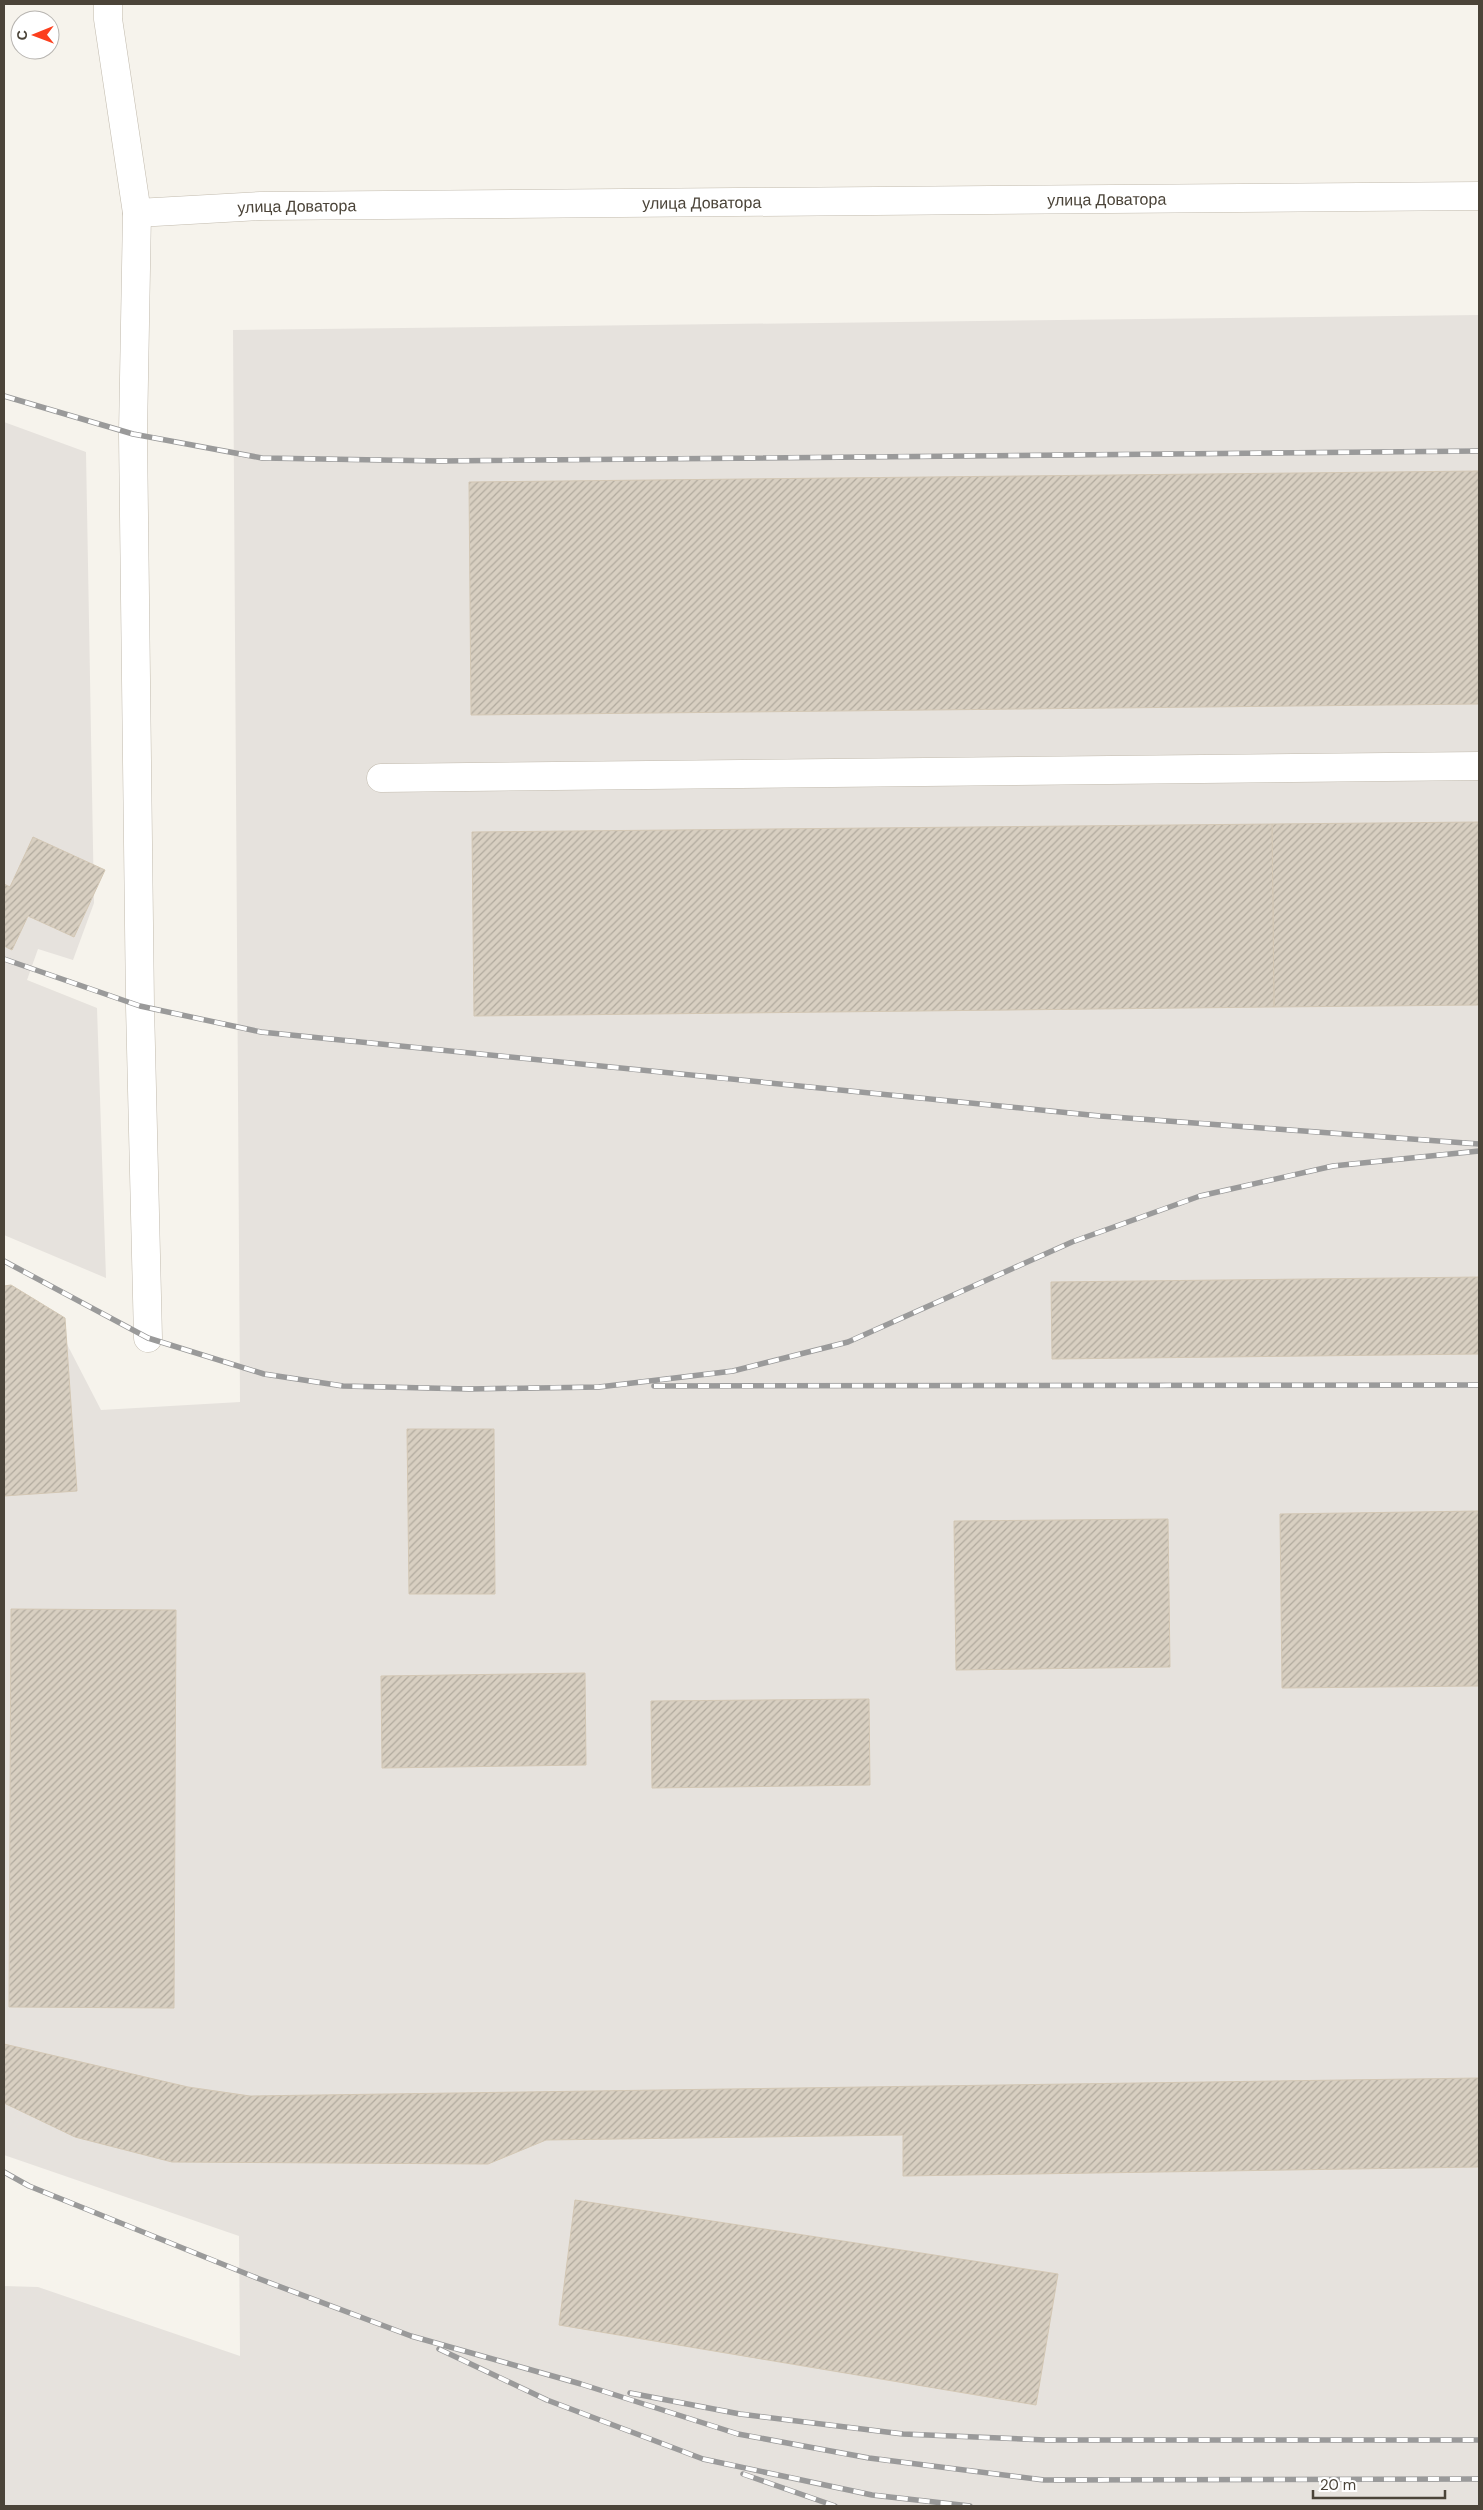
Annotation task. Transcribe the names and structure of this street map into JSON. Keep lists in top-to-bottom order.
{
  "streets": {
    "street": ["улица Доватора"]
  },
  "scale_bar": "20 m",
  "north": "left"
}
